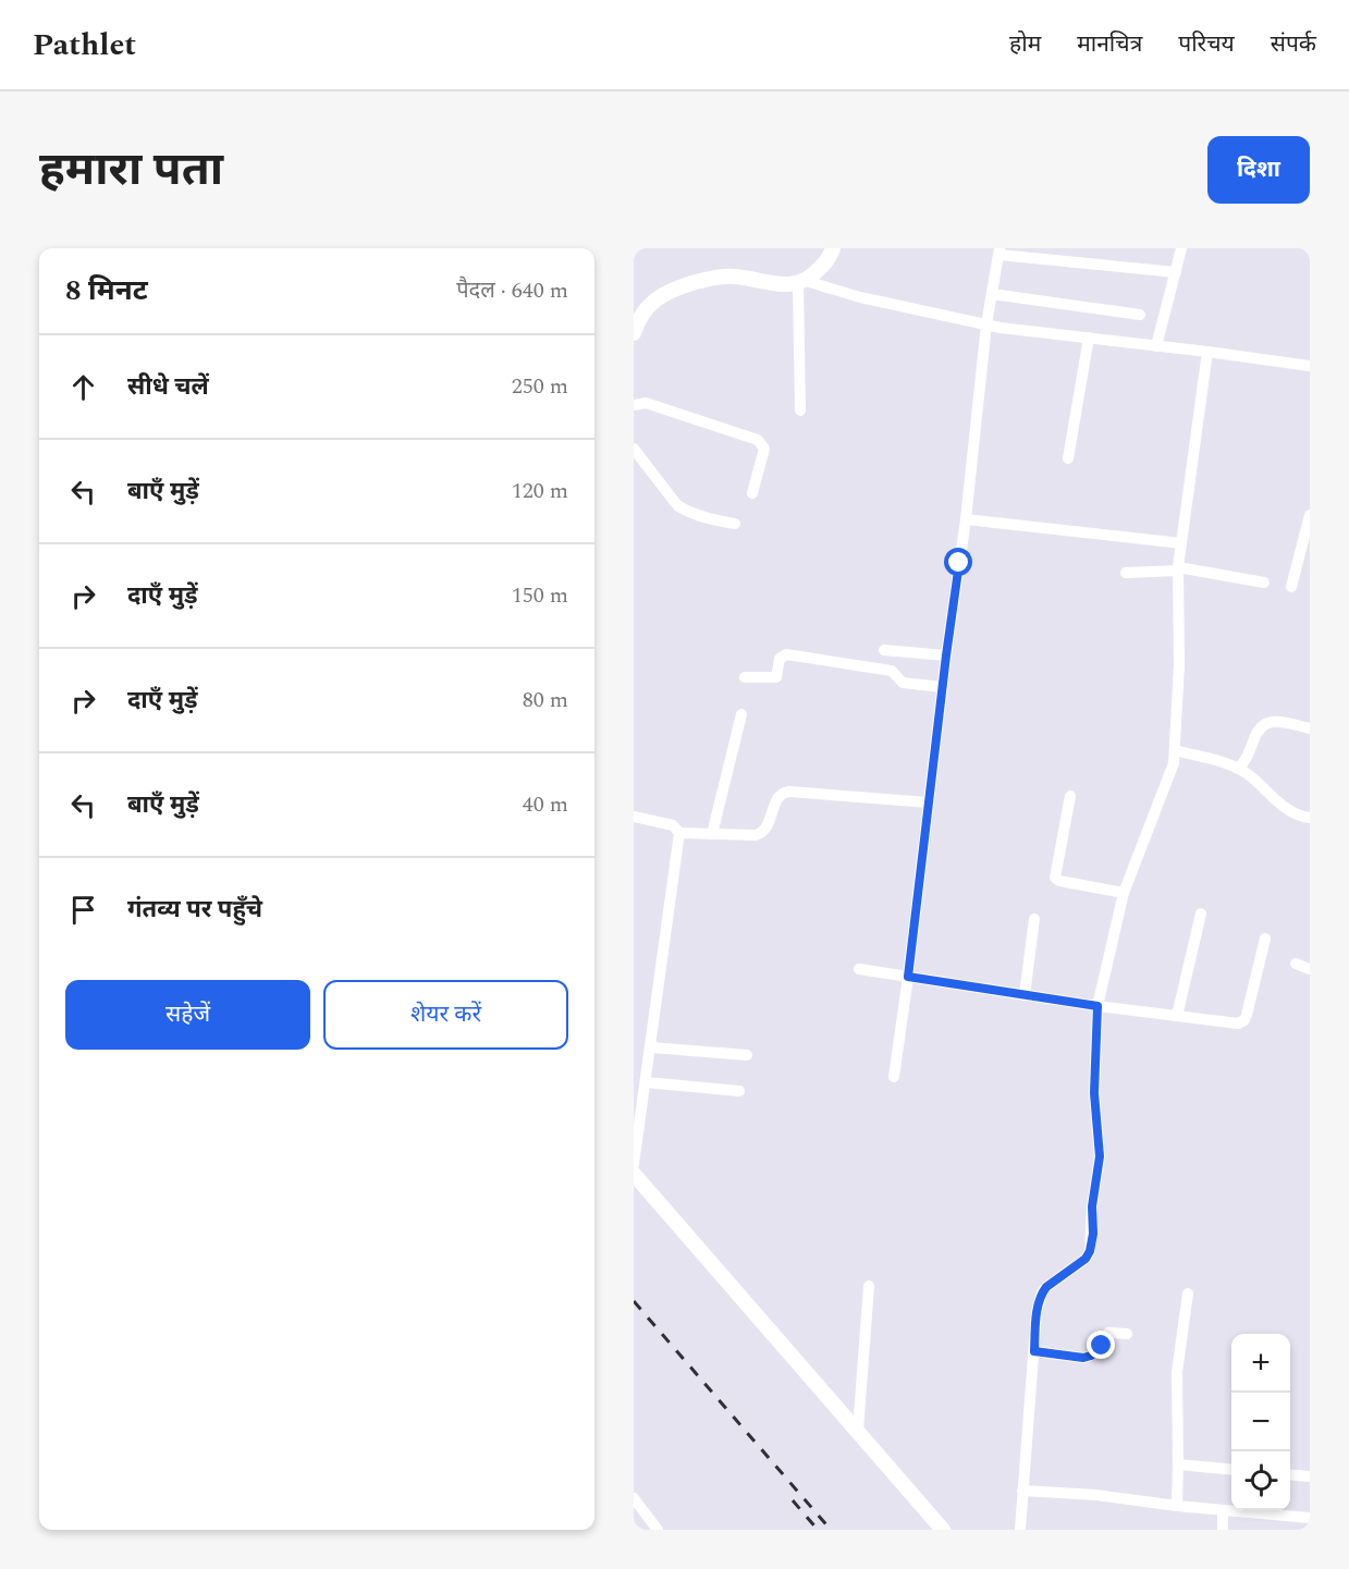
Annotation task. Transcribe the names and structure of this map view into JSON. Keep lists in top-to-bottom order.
{
  "page": {
    "header": "Pathlet",
    "nav": [
      "होम",
      "मानचित्र",
      "परिचय",
      "संपर्क"
    ],
    "title": "हमारा पता",
    "buttons": [
      "दिशा",
      ["सहेजें", "शेयर करें"]
    ],
    "heading": ["8 मिनट", "पैदल · 640 m"],
    "list": [
      ["सीधे चलें", "250 m"],
      ["बाएँ मुड़ें", "120 m"],
      ["दाएँ मुड़ें", "150 m"],
      ["दाएँ मुड़ें", "80 m"],
      ["बाएँ मुड़ें", "40 m"],
      "गंतव्य पर पहुँचे"
    ],
    "map_buttons": ["+", "−"]
  }
}
